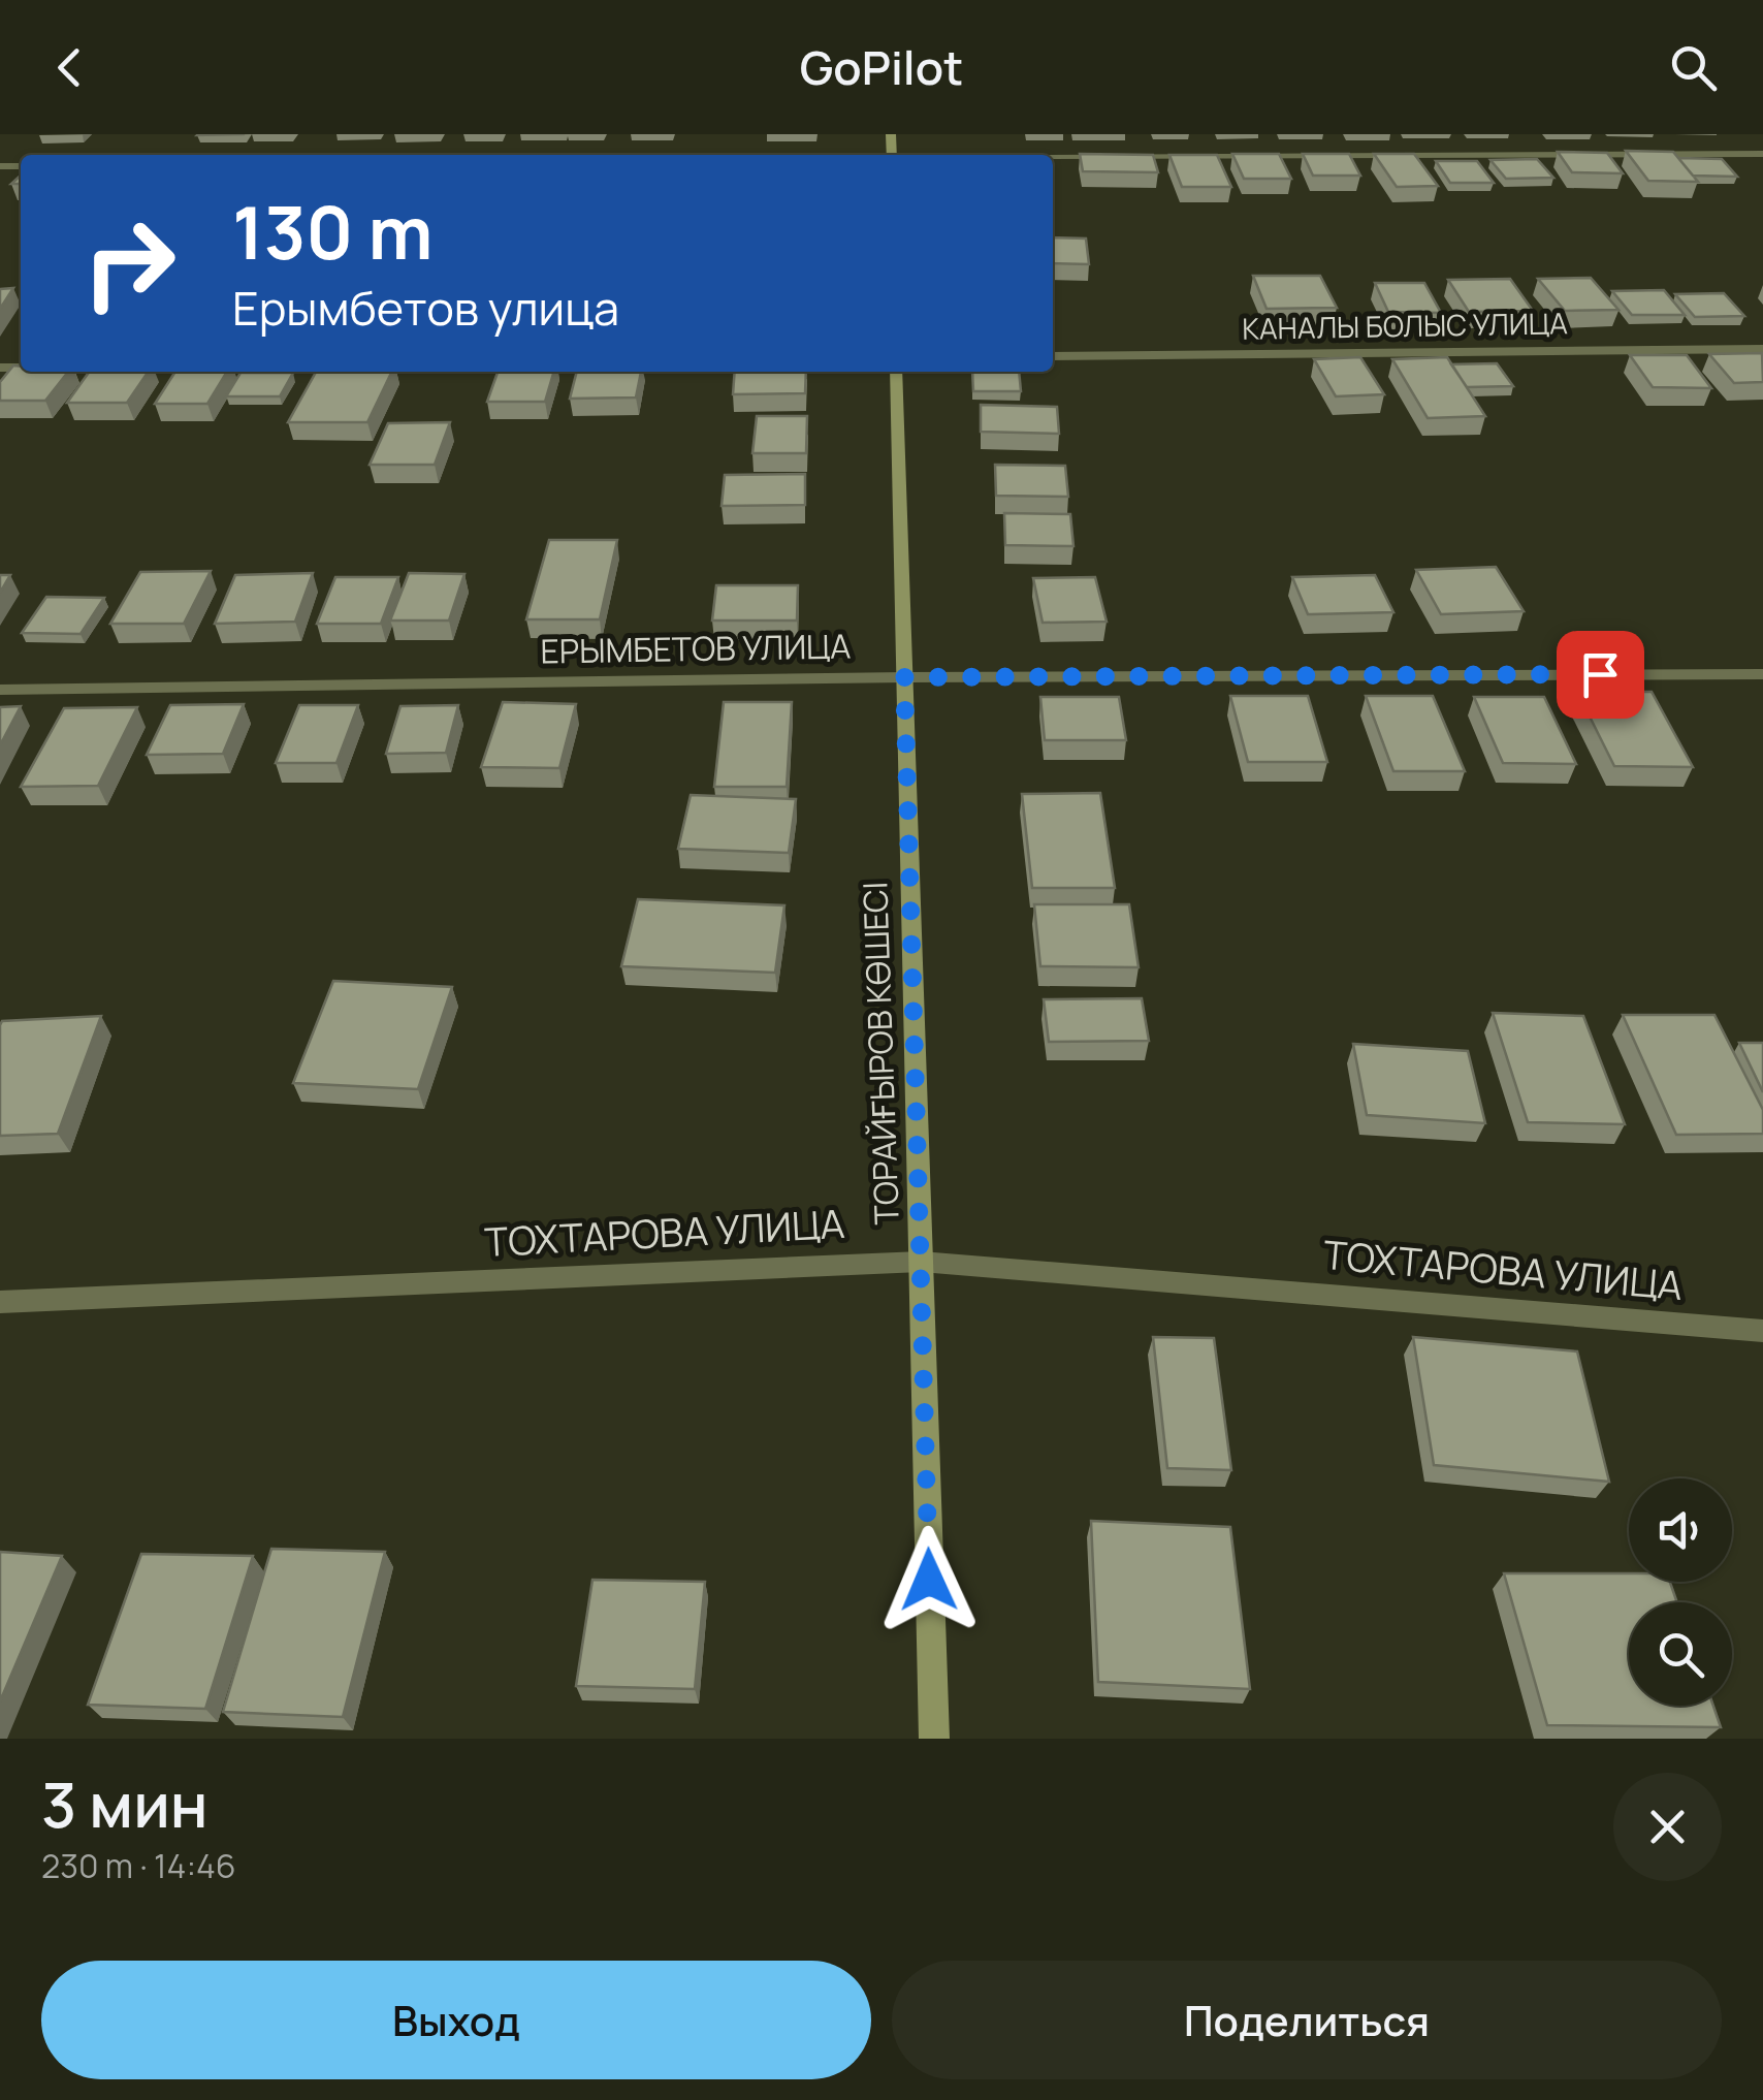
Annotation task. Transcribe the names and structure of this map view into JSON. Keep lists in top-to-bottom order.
{
  "streets": {
    "street": [
      "КАНАЛЫ БОЛЫС УЛИЦА",
      "ЕРЫМБЕТОВ УЛИЦА",
      "ТОРАЙҒЫРОВ КӨШЕСІ",
      "ТОХТАРОВА УЛИЦА"
    ]
  },
  "crossings": [
    ["ЕРЫМБЕТОВ УЛИЦА", "ТОРАЙҒЫРОВ КӨШЕСІ"],
    ["ТОРАЙҒЫРОВ КӨШЕСІ", "ТОХТАРОВА УЛИЦА"]
  ],
  "page": {
    "header": "GoPilot",
    "turn": ["130 m", "Ерымбетов улица"],
    "heading": ["3 мин", "230 m · 14:46"],
    "buttons": ["Выход", "Поделиться"]
  }
}
